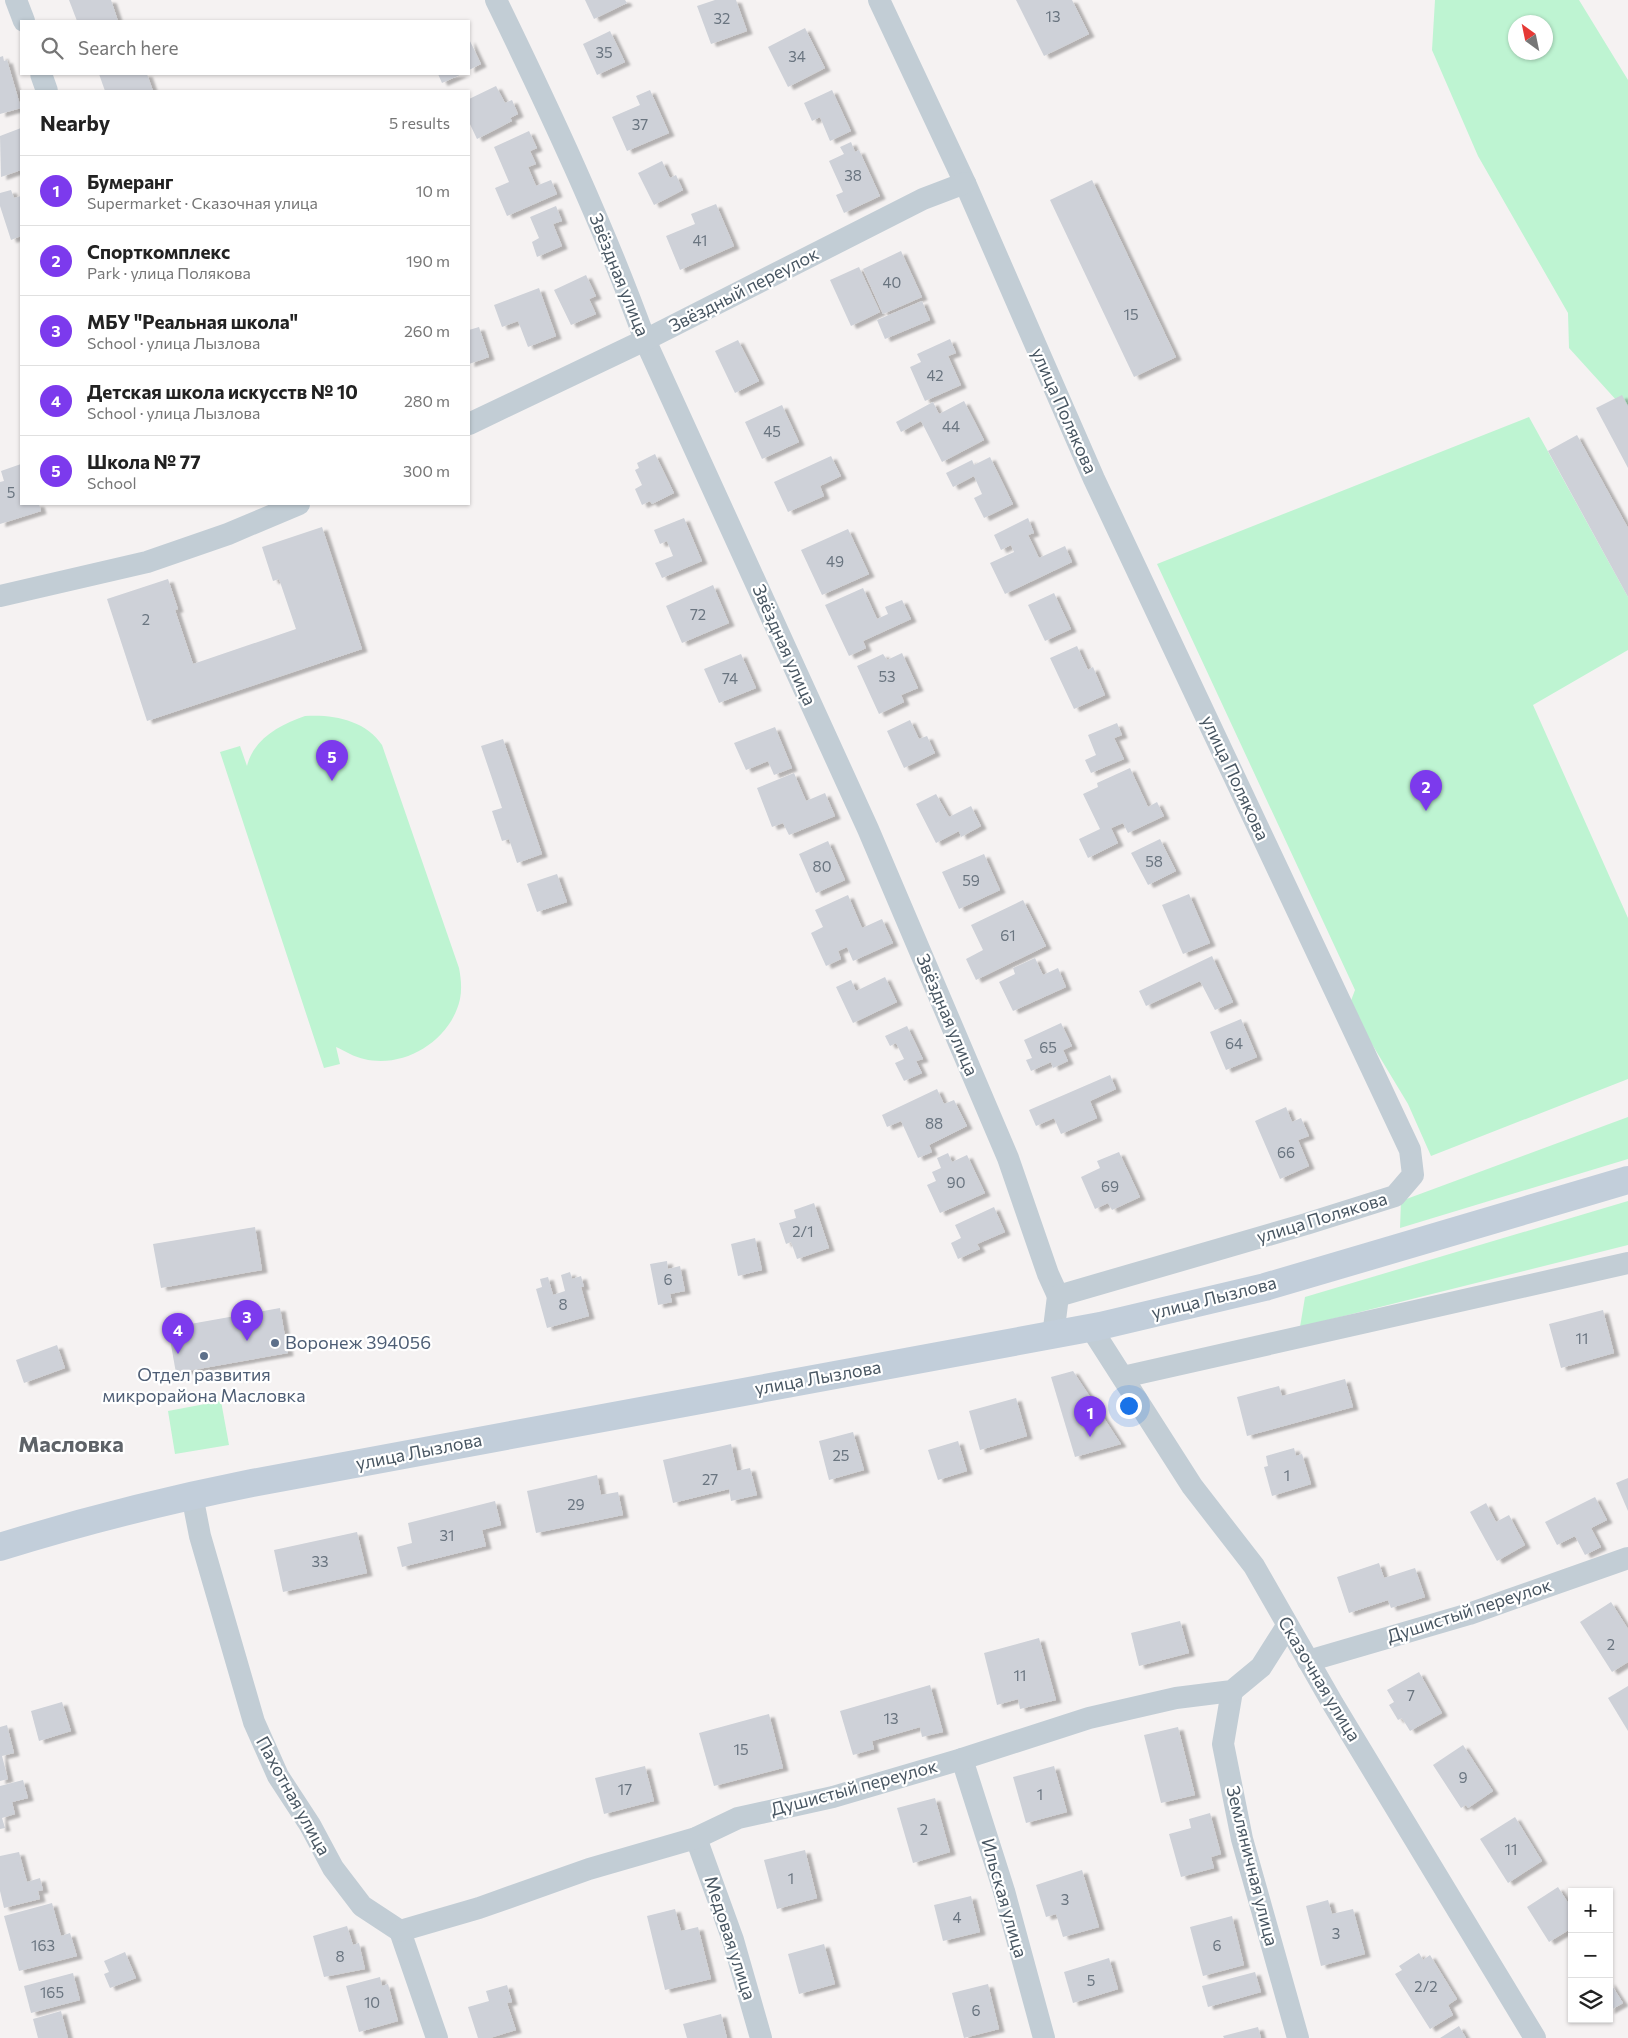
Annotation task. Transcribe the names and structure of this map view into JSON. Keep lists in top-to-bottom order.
{
  "streets": {
    "main road": ["улица Лызлова"],
    "street": [
      "Звёздная улица",
      "Звёздный переулок",
      "улица Полякова",
      "Душистый переулок",
      "Сказочная улица",
      "Пахотная улица",
      "Земляничная улица",
      "Ильская улица",
      "Медовая улица"
    ]
  },
  "crossings": [
    ["Звёздная улица", "Звёздный переулок"],
    ["Звёздная улица", "улица Полякова"],
    ["Звёздный переулок", "улица Полякова"],
    ["улица Лызлова", "Сказочная улица"],
    ["улица Лызлова", "Пахотная улица"],
    ["Душистый переулок", "Сказочная улица"],
    ["Душистый переулок", "Пахотная улица"],
    ["Душистый переулок", "Земляничная улица"],
    ["Душистый переулок", "Ильская улица"],
    ["Душистый переулок", "Медовая улица"]
  ],
  "districts": ["Масловка"],
  "places": ["Воронеж 394056", "Отдел развития микрорайона Масловка"],
  "house_numbers": [
    "13",
    "32",
    "35",
    "34",
    "37",
    "38",
    "41",
    "40",
    "15",
    "42",
    "44",
    "45",
    "5",
    "49",
    "72",
    "2",
    "53",
    "74",
    "58",
    "80",
    "59",
    "61",
    "64",
    "65",
    "88",
    "66",
    "90",
    "69",
    "2/1",
    "6",
    "8",
    "11",
    "25",
    "1",
    "27",
    "29",
    "31",
    "33",
    "2",
    "11",
    "7",
    "13",
    "15",
    "9",
    "17",
    "1",
    "2",
    "11",
    "1",
    "3",
    "4",
    "3",
    "163",
    "6",
    "8",
    "5",
    "2/2",
    "165",
    "10",
    "6"
  ],
  "north": "top left",
  "page": {
    "search": "Search here",
    "heading": ["Nearby", "5 results"],
    "list": [
      {
        "mark": "1",
        "name": "Бумеранг",
        "note": "Supermarket · Сказочная улица",
        "value": "10 m"
      },
      {
        "mark": "2",
        "name": "Спорткомплекс",
        "note": "Park · улица Полякова",
        "value": "190 m"
      },
      {
        "mark": "3",
        "name": "МБУ \"Реальная школа\"",
        "note": "School · улица Лызлова",
        "value": "260 m"
      },
      {
        "mark": "4",
        "name": "Детская школа искусств № 10",
        "note": "School · улица Лызлова",
        "value": "280 m"
      },
      {
        "mark": "5",
        "name": "Школа № 77",
        "note": "School",
        "value": "300 m"
      }
    ],
    "pins": [
      "5",
      "2",
      "3",
      "4",
      "1"
    ],
    "map_buttons": ["+", "−"]
  }
}
